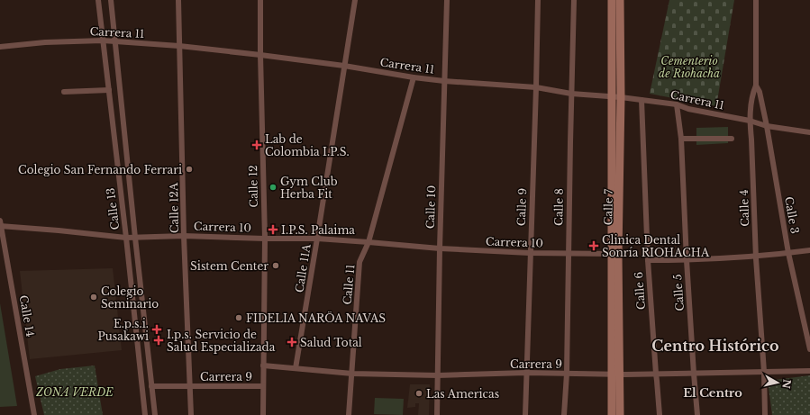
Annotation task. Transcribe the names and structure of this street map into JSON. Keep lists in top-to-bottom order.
{
  "streets": {
    "street": [
      "Carrera 11",
      "Calle 12",
      "Calle 10",
      "Calle 9",
      "Calle 8",
      "Calle 7",
      "Calle 12A",
      "Calle 4",
      "Calle 13",
      "Calle 3",
      "Carrera 10",
      "Calle 11A",
      "Calle 11",
      "Calle 6",
      "Calle 5",
      "Calle 14",
      "Carrera 9"
    ]
  },
  "crossings": [
    ["Carrera 11", "Calle 12"],
    ["Carrera 11", "Calle 10"],
    ["Carrera 11", "Calle 9"],
    ["Carrera 11", "Calle 8"],
    ["Carrera 11", "Calle 7"],
    ["Carrera 11", "Calle 12A"],
    ["Carrera 11", "Calle 4"],
    ["Carrera 11", "Calle 13"],
    ["Carrera 11", "Calle 3"],
    ["Carrera 11", "Calle 11A"],
    ["Carrera 11", "Calle 11"],
    ["Carrera 11", "Calle 6"],
    ["Carrera 11", "Calle 5"],
    ["Calle 12", "Carrera 10"],
    ["Calle 12", "Carrera 9"],
    ["Calle 10", "Carrera 10"],
    ["Calle 10", "Carrera 9"],
    ["Calle 9", "Carrera 10"],
    ["Calle 9", "Carrera 9"],
    ["Calle 8", "Carrera 10"],
    ["Calle 8", "Carrera 9"],
    ["Calle 7", "Carrera 10"],
    ["Calle 7", "Carrera 9"],
    ["Calle 12A", "Carrera 10"],
    ["Calle 12A", "Carrera 9"],
    ["Calle 4", "Calle 3"],
    ["Calle 4", "Carrera 9"],
    ["Calle 13", "Carrera 10"],
    ["Calle 13", "Carrera 9"],
    ["Carrera 10", "Calle 11A"],
    ["Carrera 10", "Calle 11"],
    ["Carrera 10", "Calle 14"],
    ["Calle 11A", "Carrera 9"],
    ["Calle 11", "Carrera 9"],
    ["Calle 6", "Carrera 9"],
    ["Calle 5", "Carrera 9"]
  ],
  "districts": ["Centro Histórico", "El Centro"],
  "parks": ["Cementerio de Riohacha", "ZONA VERDE"],
  "places": {
    "health": [
      "Lab de Colombia I.P.S.",
      "I.P.S. Palaima",
      "Clinica Dental Sonría RIOHACHA",
      "E.p.s.i. Pusakawi",
      "I.p.s. Servicio de Salud Especializada",
      "Salud Total"
    ],
    "other": [
      "Colegio San Fernando Ferrari",
      "Gym Club Herba Fit",
      "Sistem Center",
      "Colegio Seminario",
      "FIDELIA NARÖA NAVAS",
      "Las Americas"
    ]
  },
  "north": "right"
}
